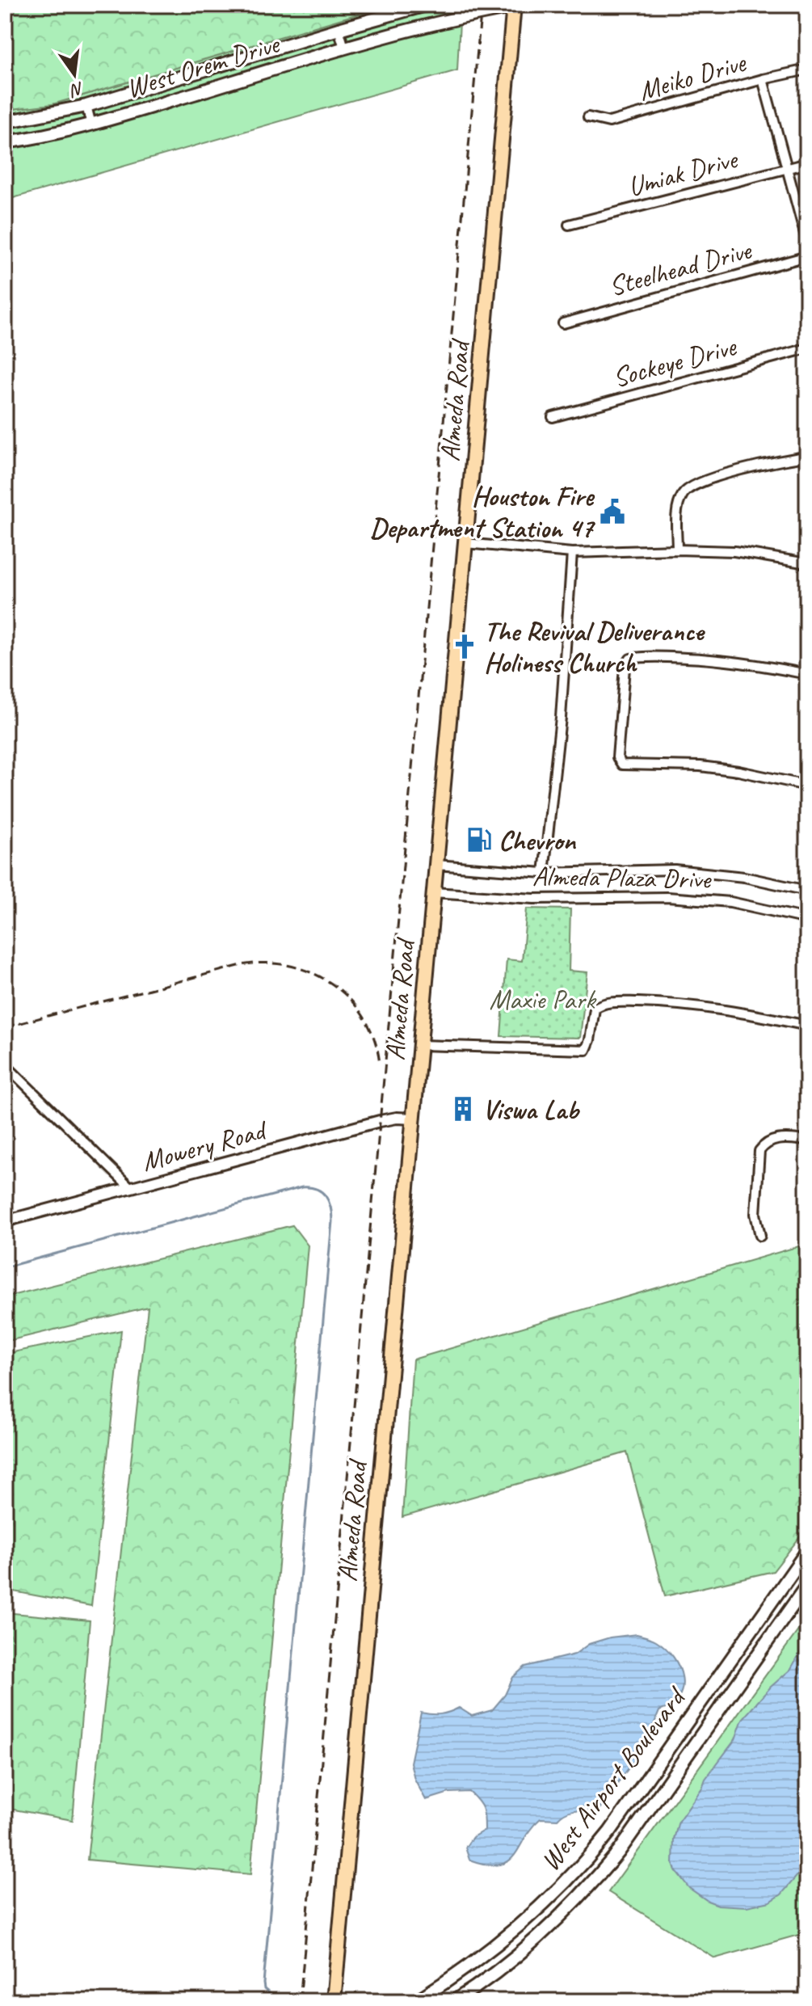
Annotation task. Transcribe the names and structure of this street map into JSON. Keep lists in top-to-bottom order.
{
  "streets": {
    "main road": ["West Orem Drive", "Almeda Road", "West Airport Boulevard"],
    "street": [
      "Meiko Drive",
      "Umiak Drive",
      "Steelhead Drive",
      "Sockeye Drive",
      "Almeda Plaza Drive",
      "Mowery Road"
    ]
  },
  "crossings": [
    ["West Orem Drive", "Almeda Road"],
    ["Almeda Road", "Almeda Plaza Drive"],
    ["Almeda Road", "Mowery Road"]
  ],
  "parks": ["Maxie Park"],
  "places": {
    "public building": ["Houston Fire Department Station 47"],
    "church": ["The Revival Deliverance Holiness Church"],
    "fuel station": ["Chevron"],
    "building": ["Viswa Lab"]
  },
  "north": "bottom"
}
